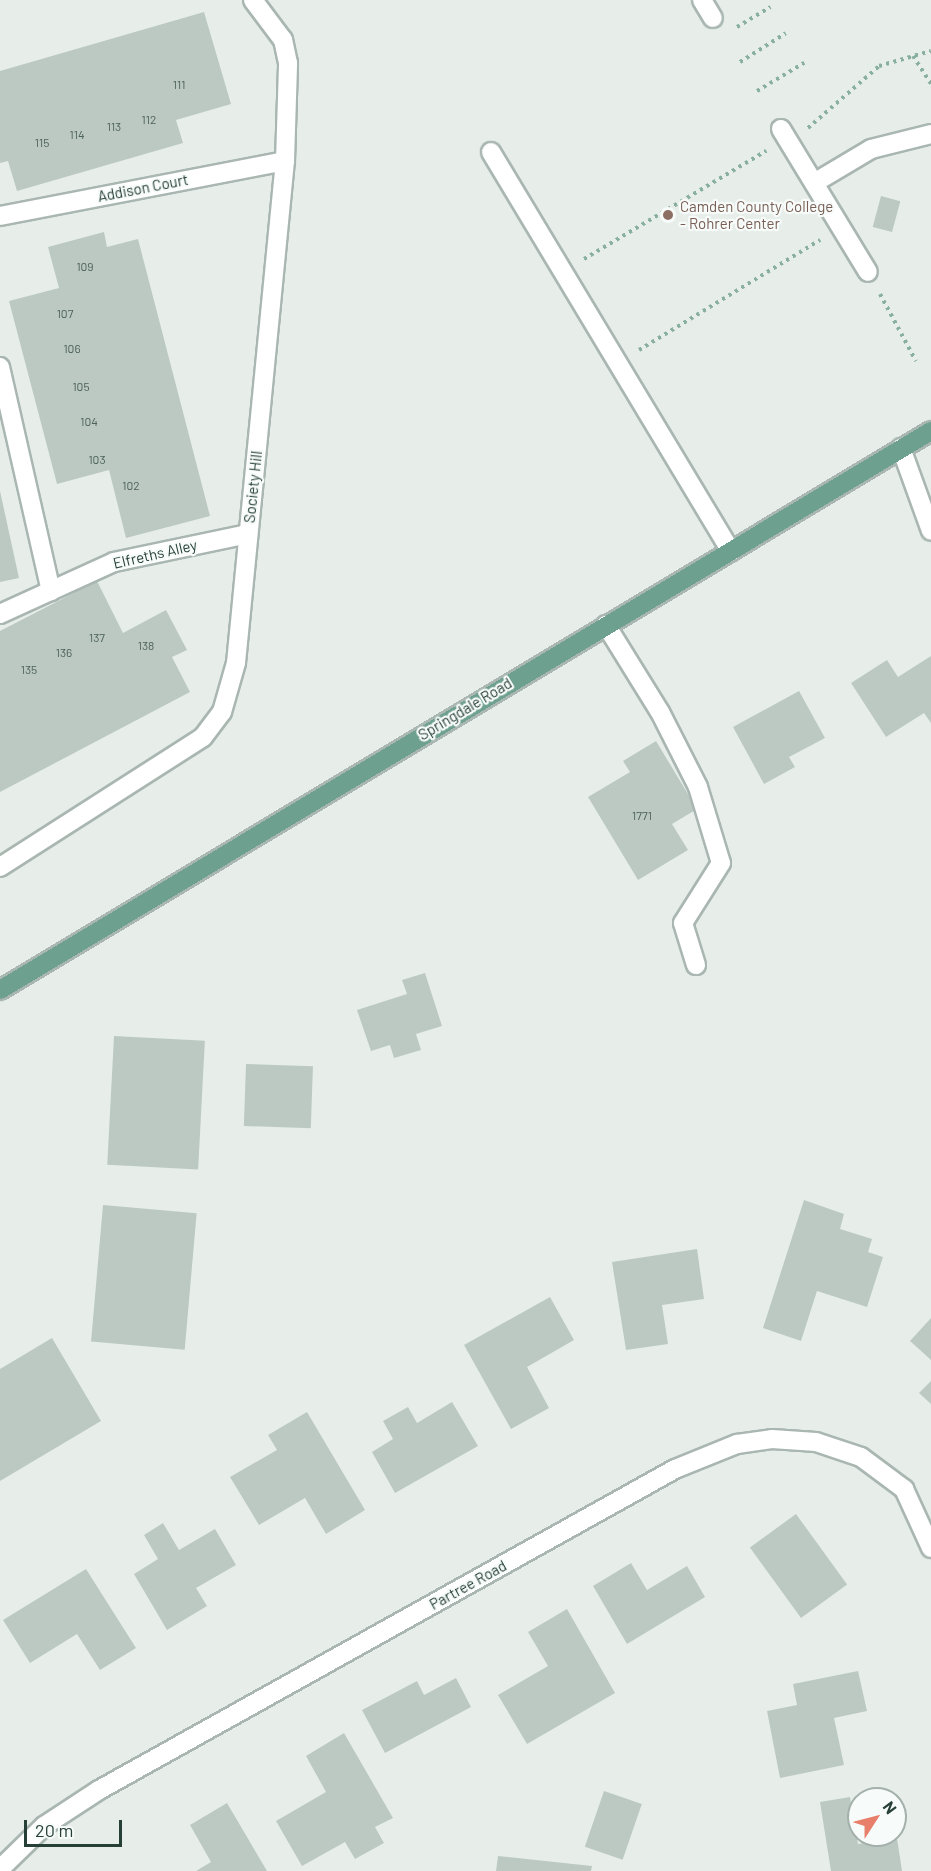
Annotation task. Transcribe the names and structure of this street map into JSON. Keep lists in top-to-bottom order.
{
  "streets": {
    "main road": ["Springdale Road"],
    "street": [
      "Addison Court",
      "Society Hill",
      "Elfreths Alley",
      "Partree Road"
    ]
  },
  "crossings": [
    ["Addison Court", "Society Hill"],
    ["Society Hill", "Elfreths Alley"]
  ],
  "places": ["Camden County College - Rohrer Center"],
  "house_numbers": [
    "111",
    "112",
    "113",
    "114",
    "115",
    "109",
    "107",
    "106",
    "105",
    "104",
    "103",
    "102",
    "137",
    "138",
    "136",
    "135",
    "1771"
  ],
  "scale_bar": "20 m",
  "north": "top right"
}
